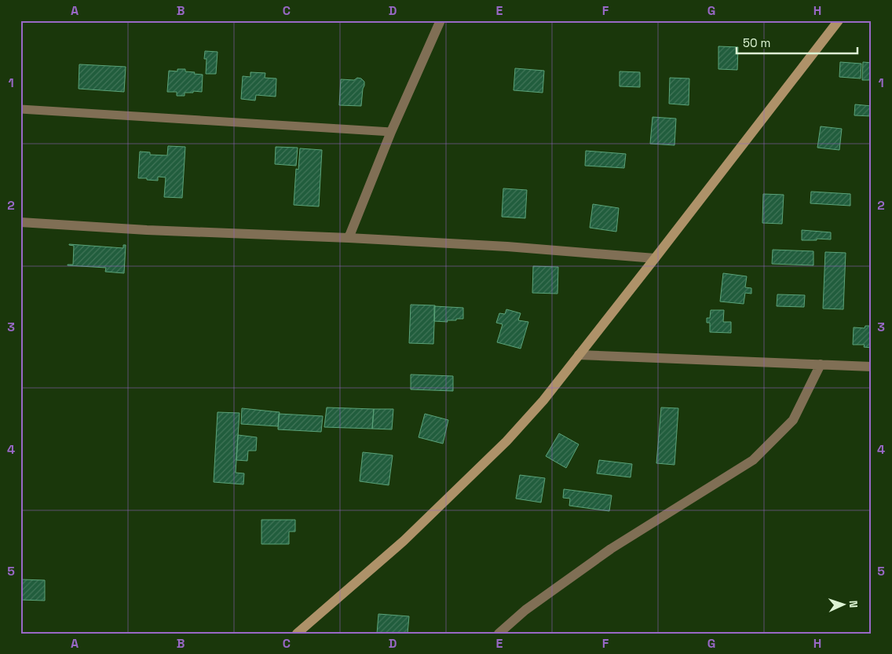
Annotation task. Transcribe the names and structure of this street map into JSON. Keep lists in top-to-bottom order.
{
  "scale_bar": "50 m",
  "north": "right",
  "grid": {
    "columns": [
      "A",
      "B",
      "C",
      "D",
      "E",
      "F",
      "G",
      "H"
    ],
    "rows": [
      "1",
      "2",
      "3",
      "4",
      "5"
    ]
  }
}
